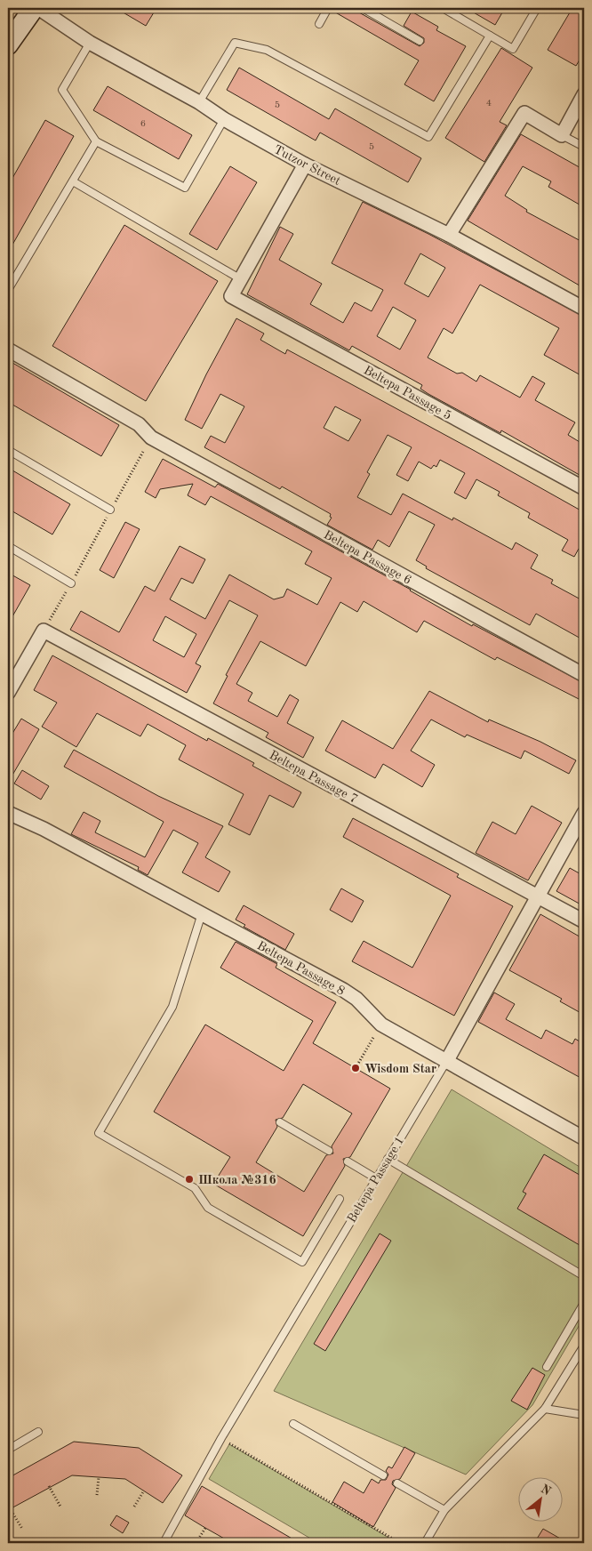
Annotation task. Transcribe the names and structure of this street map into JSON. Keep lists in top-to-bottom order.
{
  "streets": {
    "street": [
      "Tutzor Street",
      "Beltepa Passage 5",
      "Beltepa Passage 6",
      "Beltepa Passage 7",
      "Beltepa Passage 8",
      "Beltepa Passage 1"
    ]
  },
  "crossings": [
    ["Beltepa Passage 7", "Beltepa Passage 1"],
    ["Beltepa Passage 8", "Beltepa Passage 1"]
  ],
  "places": ["Wisdom Star", "Школа №316"],
  "house_numbers": [
    "4",
    "5",
    "6",
    "5"
  ],
  "north": "top right"
}
